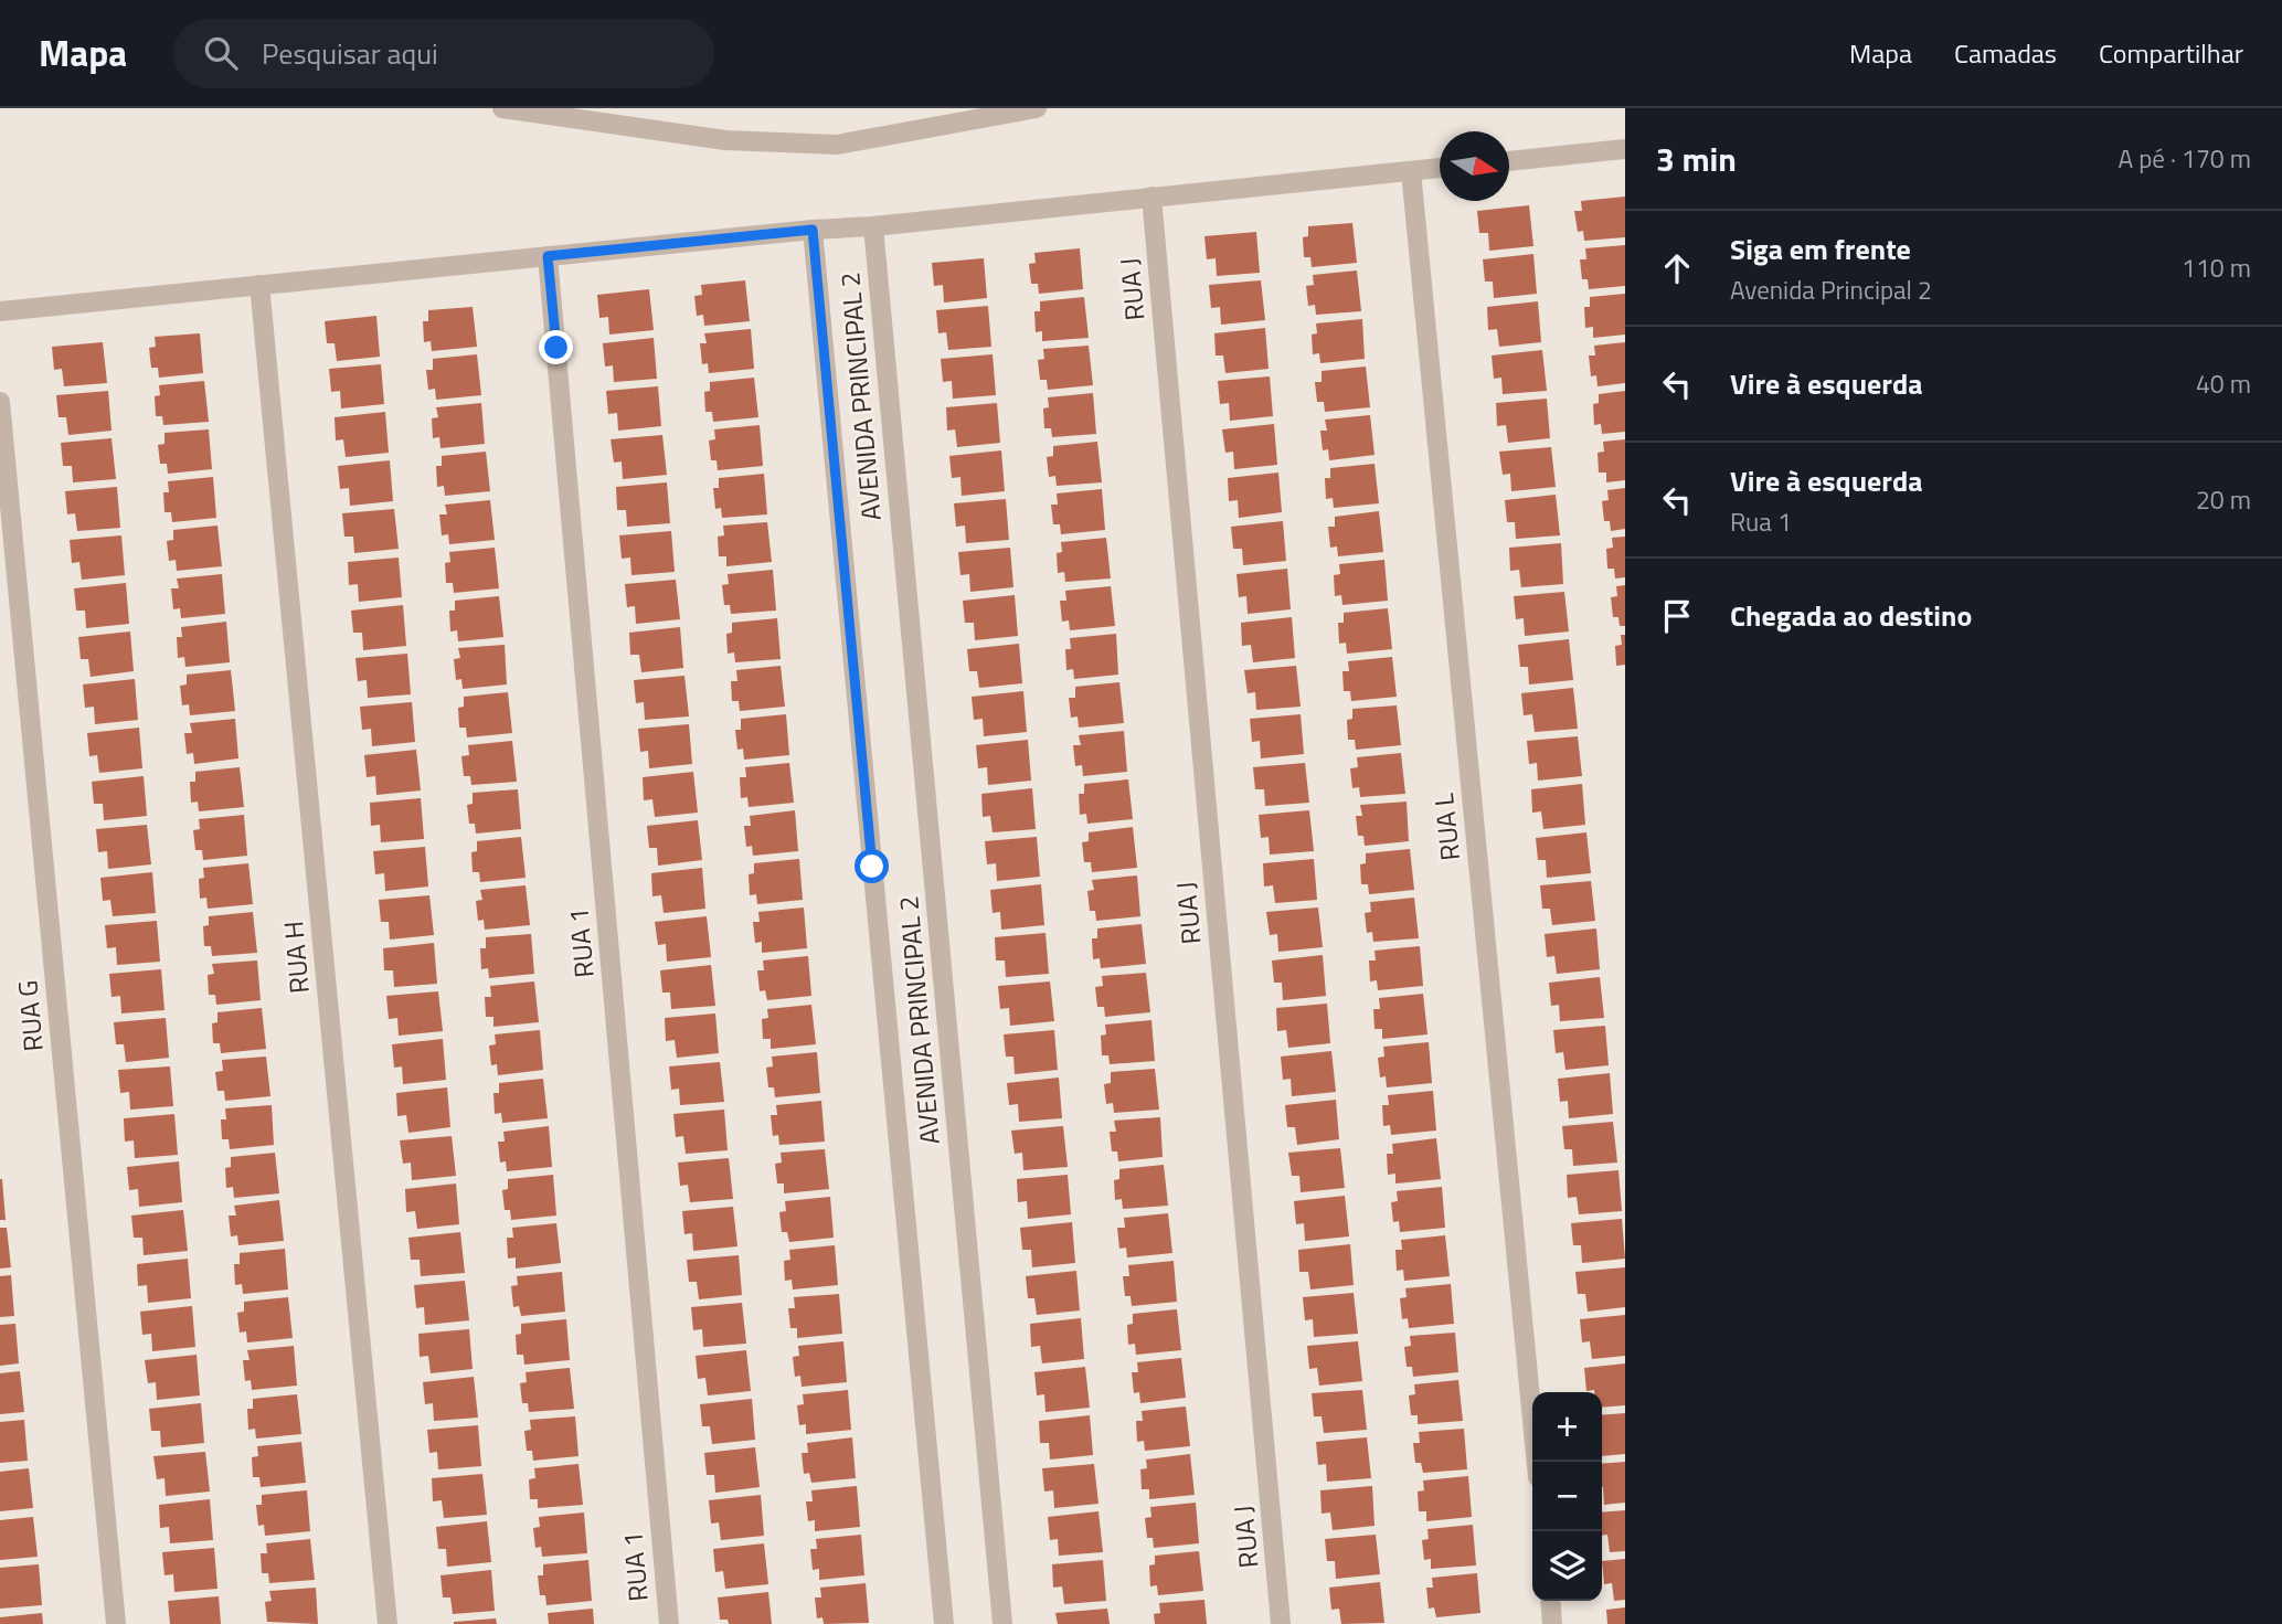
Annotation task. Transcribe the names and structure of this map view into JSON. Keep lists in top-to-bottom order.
{
  "streets": {
    "street": [
      "RUA J",
      "AVENIDA PRINCIPAL 2",
      "RUA L",
      "RUA 1",
      "RUA H",
      "RUA G"
    ]
  },
  "north": "right",
  "page": {
    "header": "Mapa",
    "search": "Pesquisar aqui",
    "nav": ["Mapa", "Camadas", "Compartilhar"],
    "heading": ["3 min", "A pé · 170 m"],
    "list": [
      ["Siga em frente", "Avenida Principal 2", "110 m"],
      ["Vire à esquerda", "40 m"],
      ["Vire à esquerda", "Rua 1", "20 m"],
      "Chegada ao destino"
    ],
    "map_buttons": ["+", "−"]
  }
}
